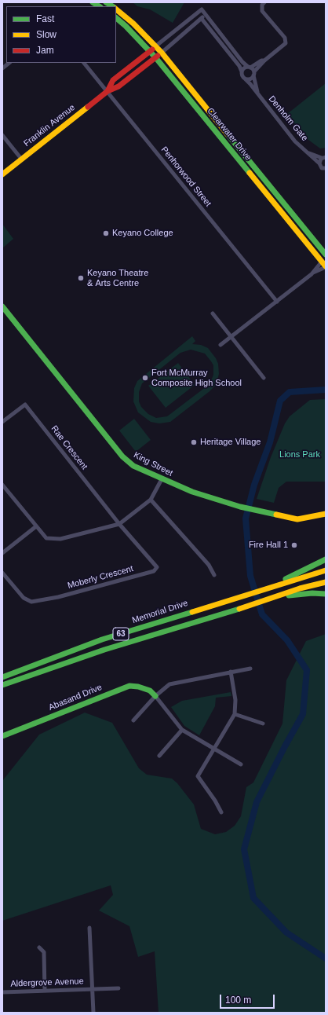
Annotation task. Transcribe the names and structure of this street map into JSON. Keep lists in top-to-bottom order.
{
  "streets": {
    "main road": [
      "Franklin Avenue",
      "Clearwater Drive",
      "King Street",
      "Memorial Drive",
      "63",
      "Abasand Drive"
    ],
    "street": [
      "Denholm Gate",
      "Penhorwood Street",
      "Rae Crescent",
      "Moberly Crescent",
      "Aldergrove Avenue"
    ]
  },
  "crossings": [
    ["Franklin Avenue", "Clearwater Drive"],
    ["Franklin Avenue", "Penhorwood Street"],
    ["Rae Crescent", "Moberly Crescent"]
  ],
  "parks": ["Lions Park"],
  "places": [
    "Keyano College",
    "Keyano Theatre & Arts Centre",
    "Fort McMurray Composite High School",
    "Heritage Village",
    "Fire Hall 1"
  ],
  "legend": ["Fast", "Slow", "Jam"],
  "scale_bar": "100 m"
}
